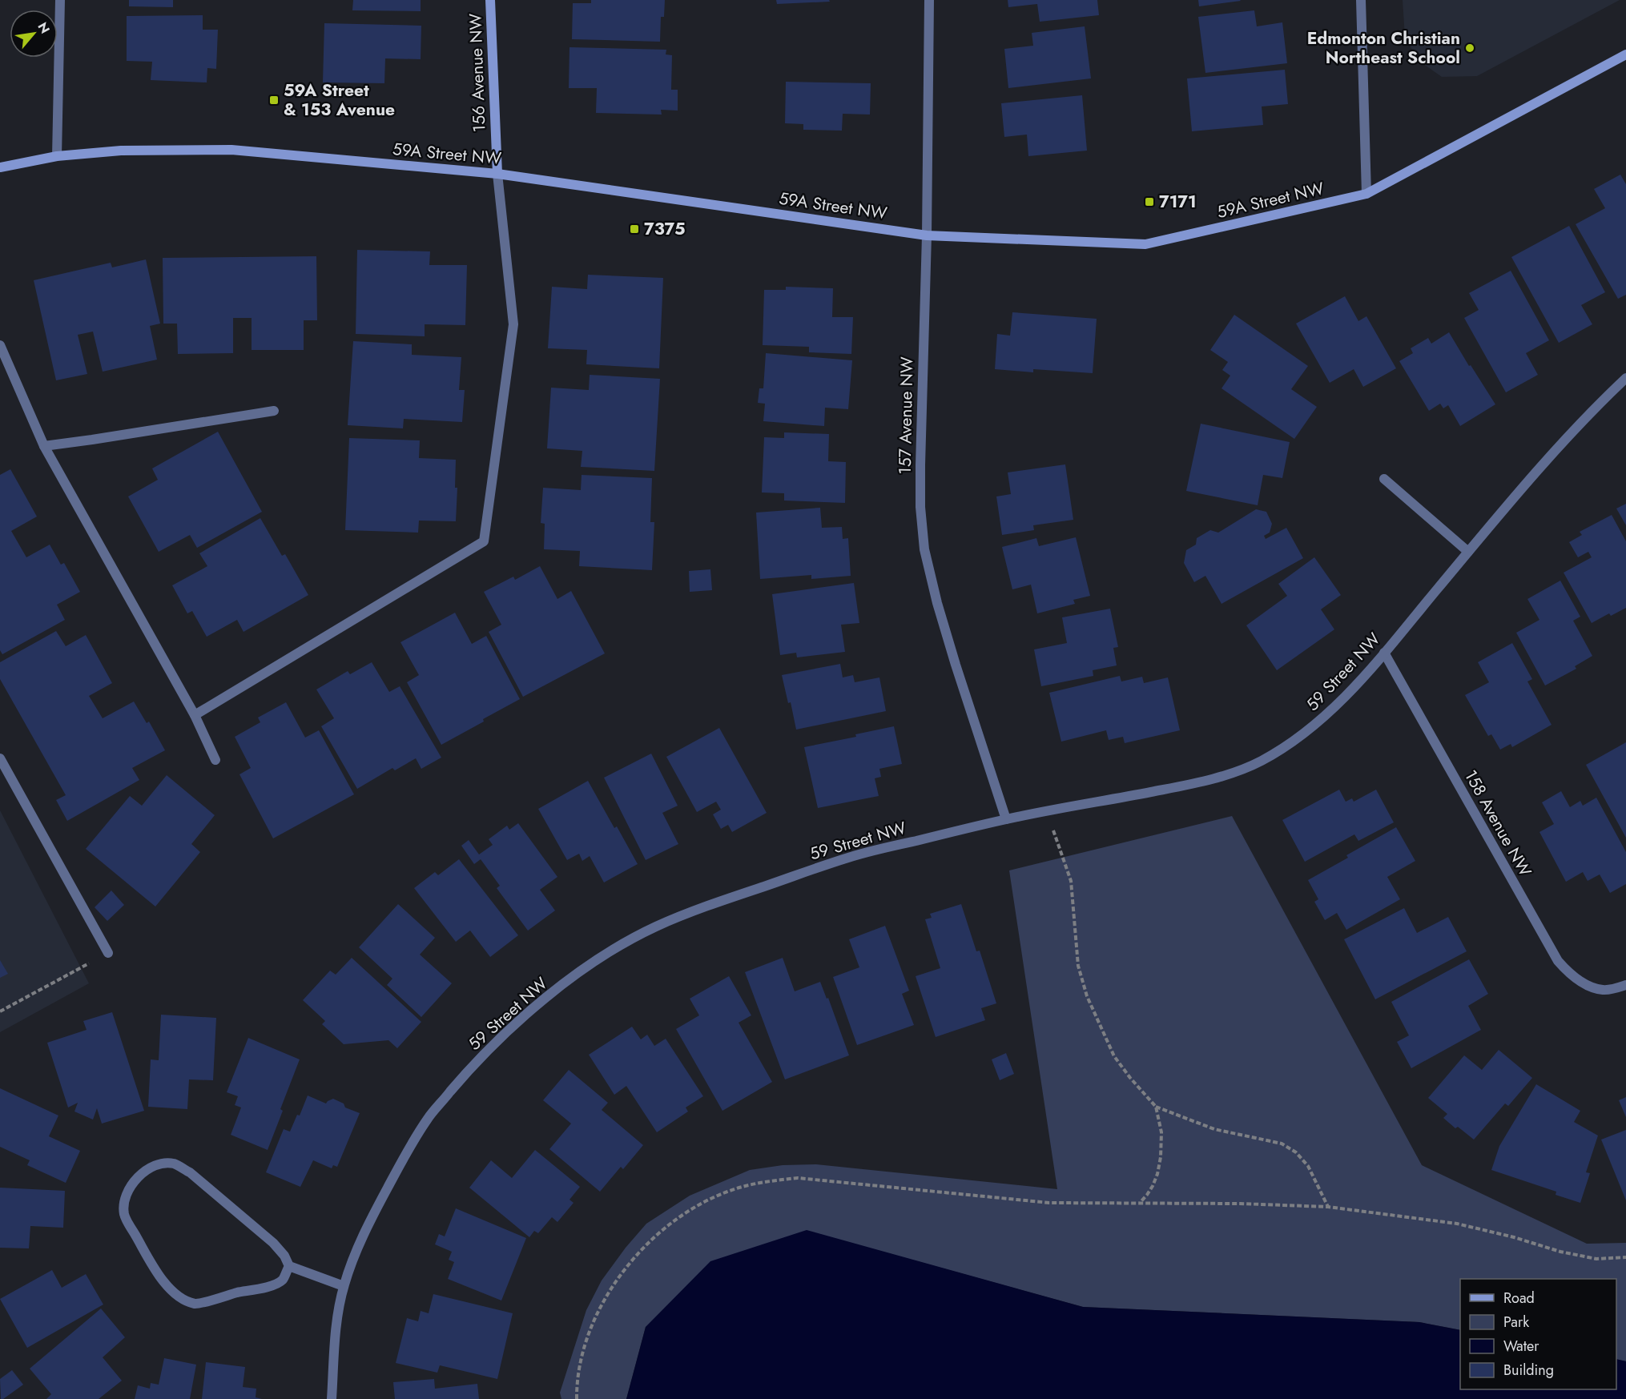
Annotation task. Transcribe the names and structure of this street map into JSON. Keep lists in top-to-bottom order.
{
  "streets": {
    "street": [
      "156 Avenue NW",
      "59A Street NW",
      "157 Avenue NW",
      "59 Street NW",
      "158 Avenue NW"
    ]
  },
  "crossings": [
    ["156 Avenue NW", "59A Street NW"],
    ["59A Street NW", "157 Avenue NW"],
    ["157 Avenue NW", "59 Street NW"],
    ["59 Street NW", "158 Avenue NW"]
  ],
  "places": {
    "other": ["Edmonton Christian Northeast School"],
    "transit": ["59A Street & 153 Avenue", "7171", "7375"]
  },
  "legend": [
    "Road",
    "Park",
    "Water",
    "Building"
  ],
  "north": "top right"
}
